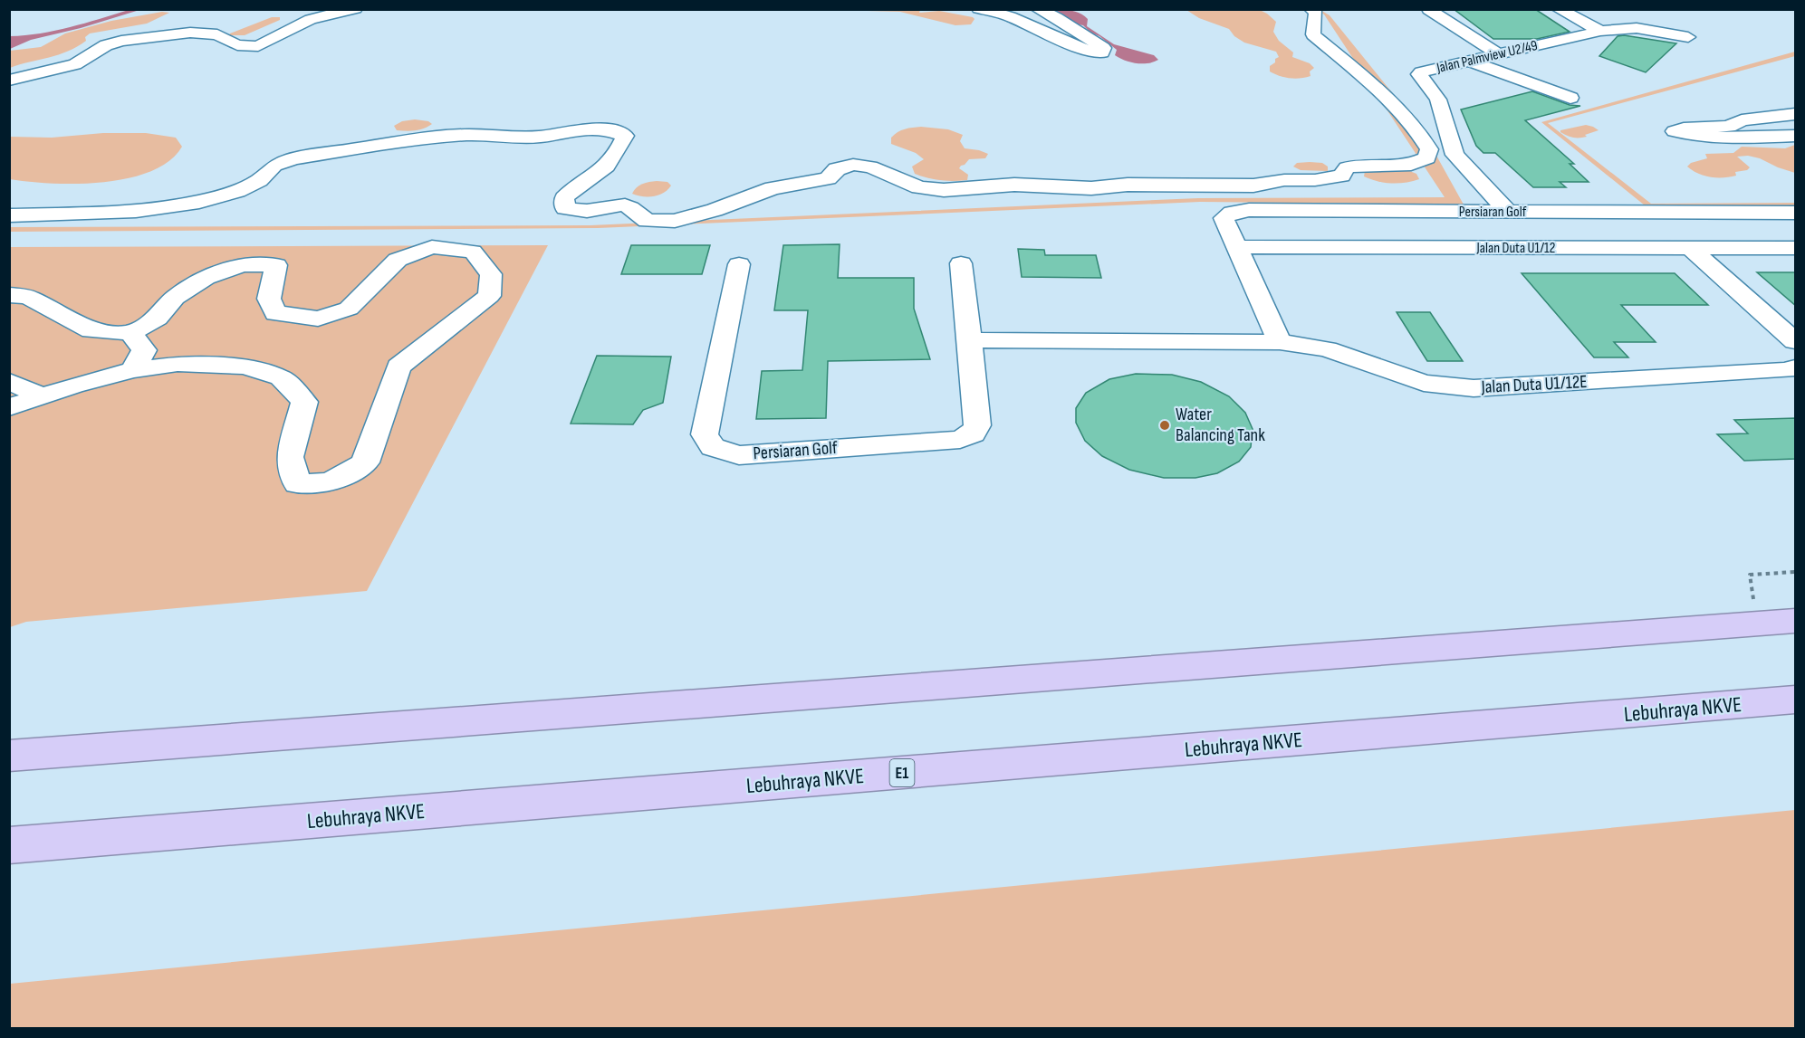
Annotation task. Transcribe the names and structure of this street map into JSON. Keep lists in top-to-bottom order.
{
  "streets": {
    "highway": ["Lebuhraya NKVE", "E1"],
    "street": [
      "Jalan Palmview U2/49",
      "Persiaran Golf",
      "Jalan Duta U1/12",
      "Jalan Duta U1/12E"
    ]
  },
  "crossings": [
    ["Jalan Palmview U2/49", "Persiaran Golf"],
    ["Persiaran Golf", "Jalan Duta U1/12"]
  ],
  "places": ["Water Balancing Tank"]
}
